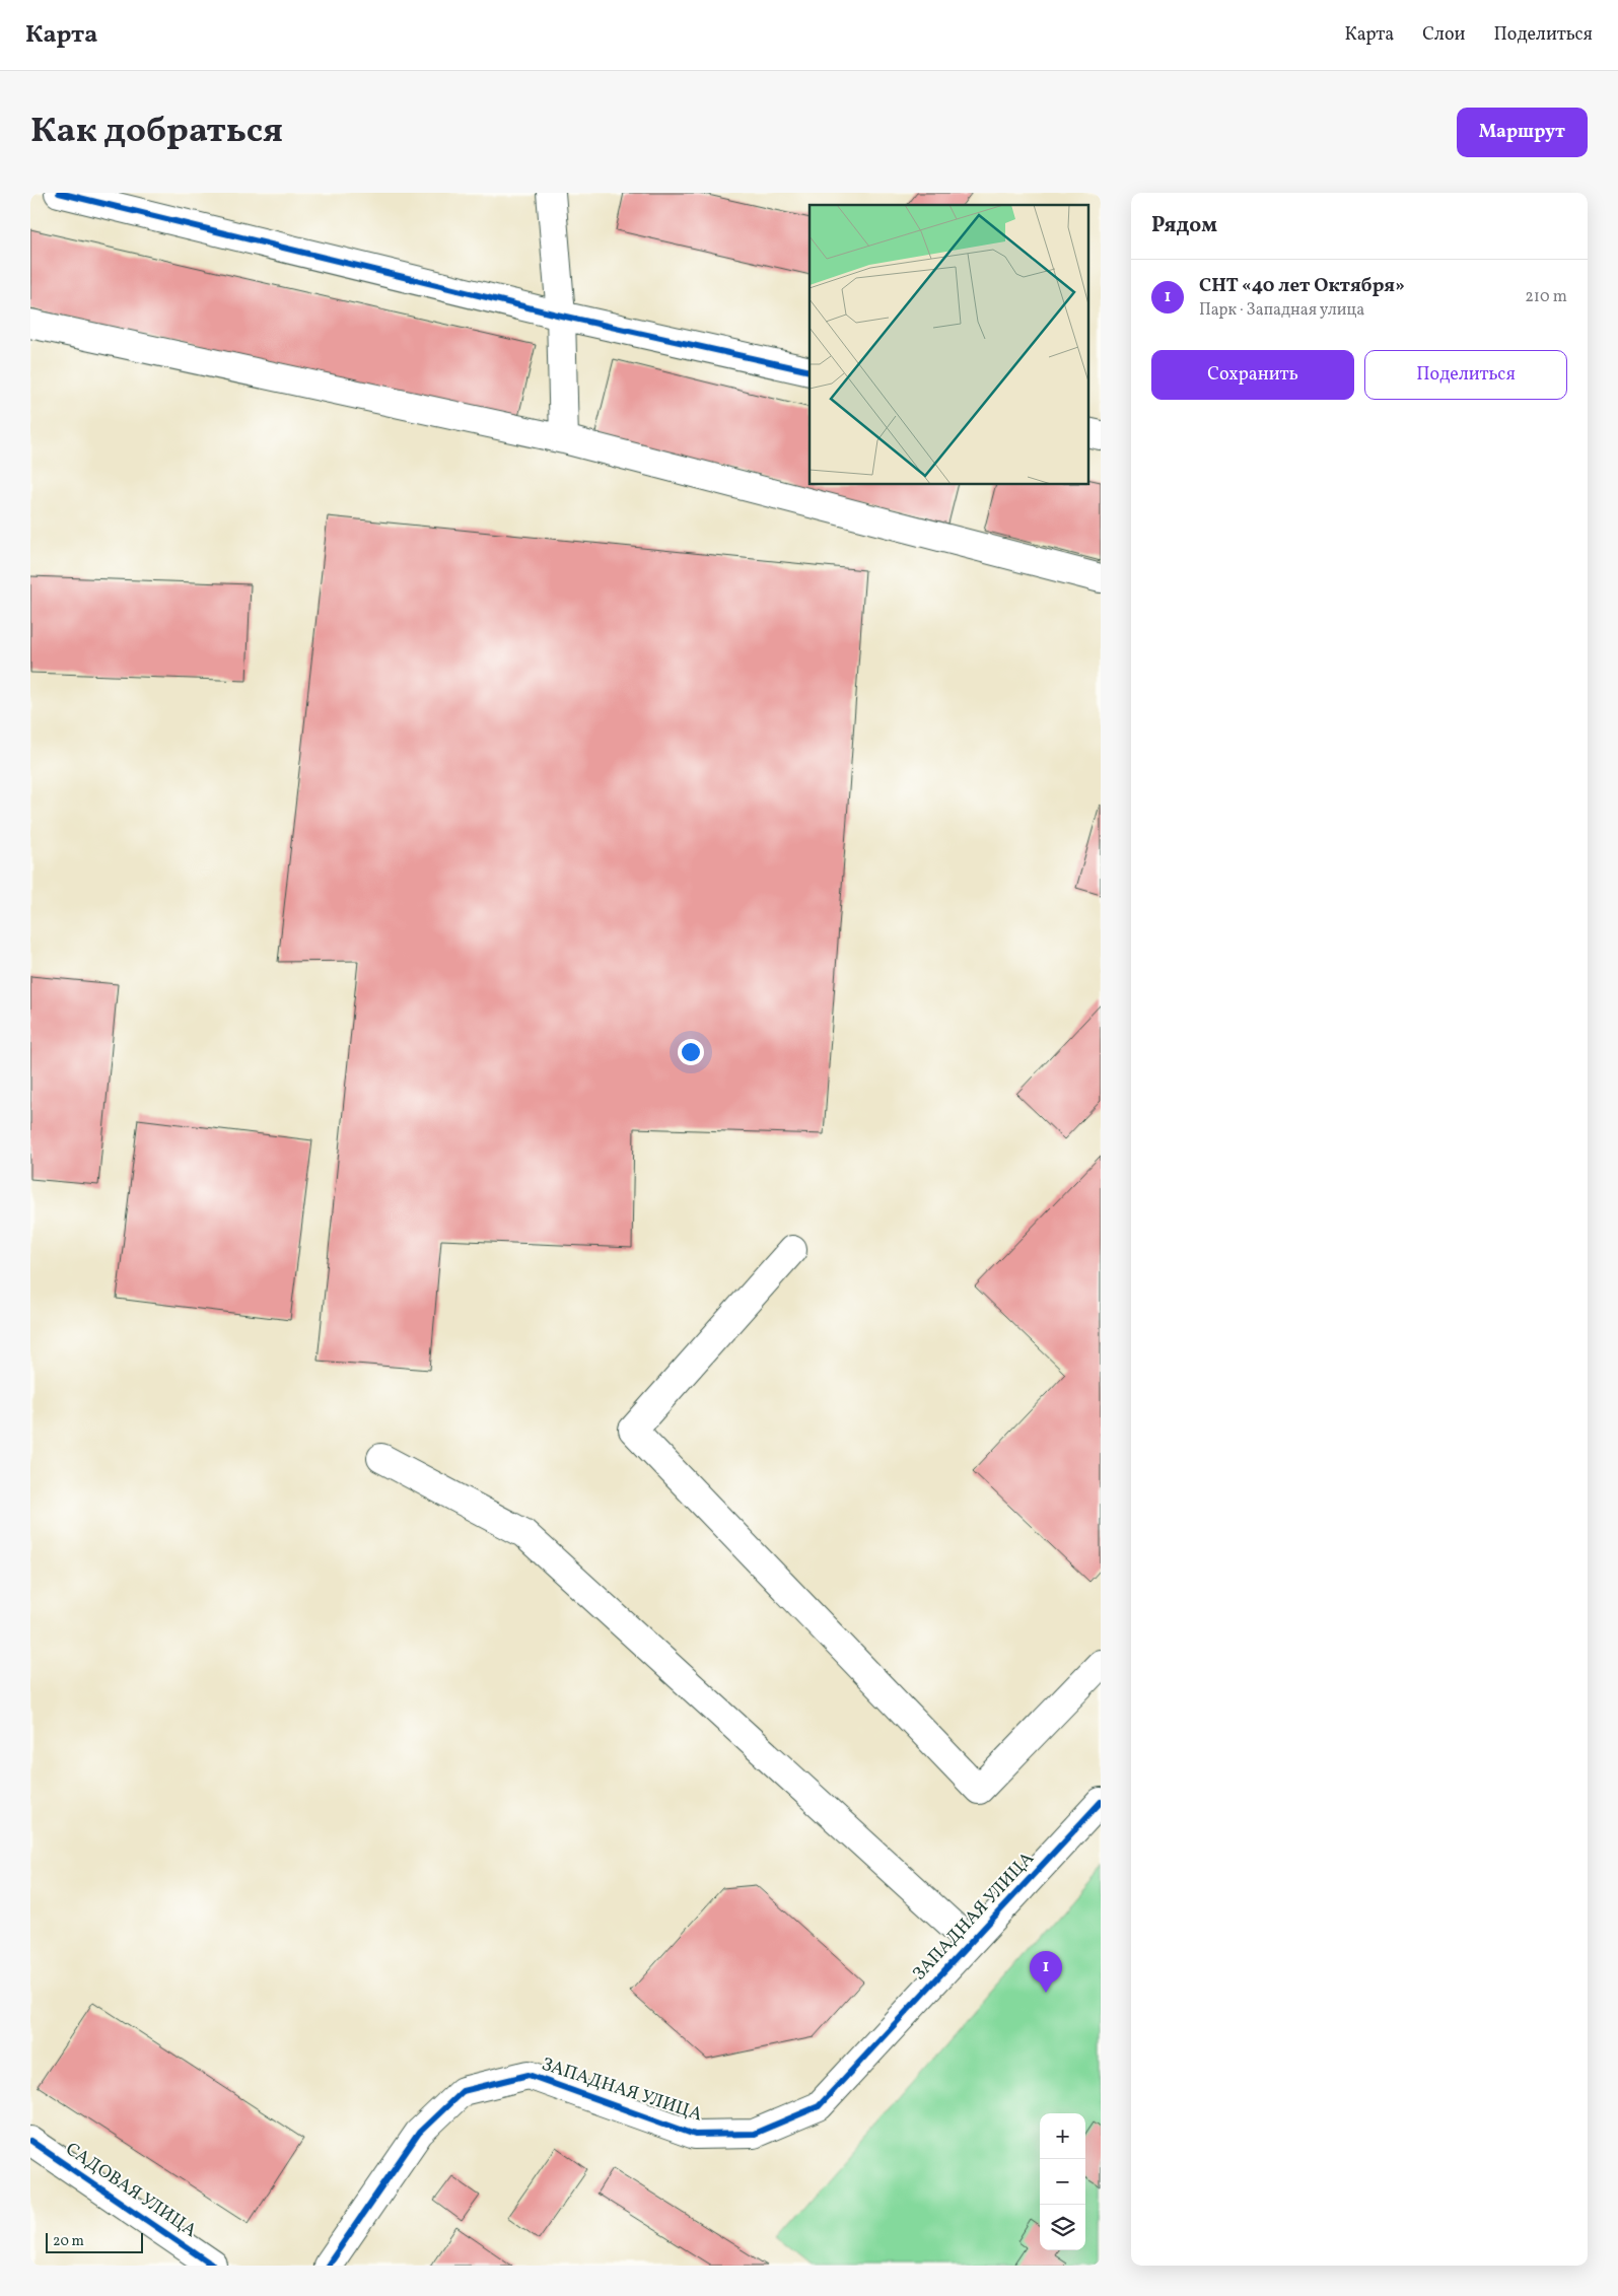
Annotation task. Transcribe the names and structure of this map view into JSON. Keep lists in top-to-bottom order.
{
  "streets": {
    "street": ["ЗАПАДНАЯ УЛИЦА", "САДОВАЯ УЛИЦА"]
  },
  "scale_bar": "20 m",
  "page": {
    "header": "Карта",
    "nav": ["Карта", "Слои", "Поделиться"],
    "title": "Как добраться",
    "buttons": [
      "Маршрут",
      ["Сохранить", "Поделиться"]
    ],
    "heading": "Рядом",
    "list": [
      {
        "mark": "1",
        "name": "СНТ «40 лет Октября»",
        "note": "Парк · Западная улица",
        "value": "210 m"
      }
    ],
    "pins": "1",
    "map_buttons": ["+", "−"],
    "scale": "20 m"
  }
}
